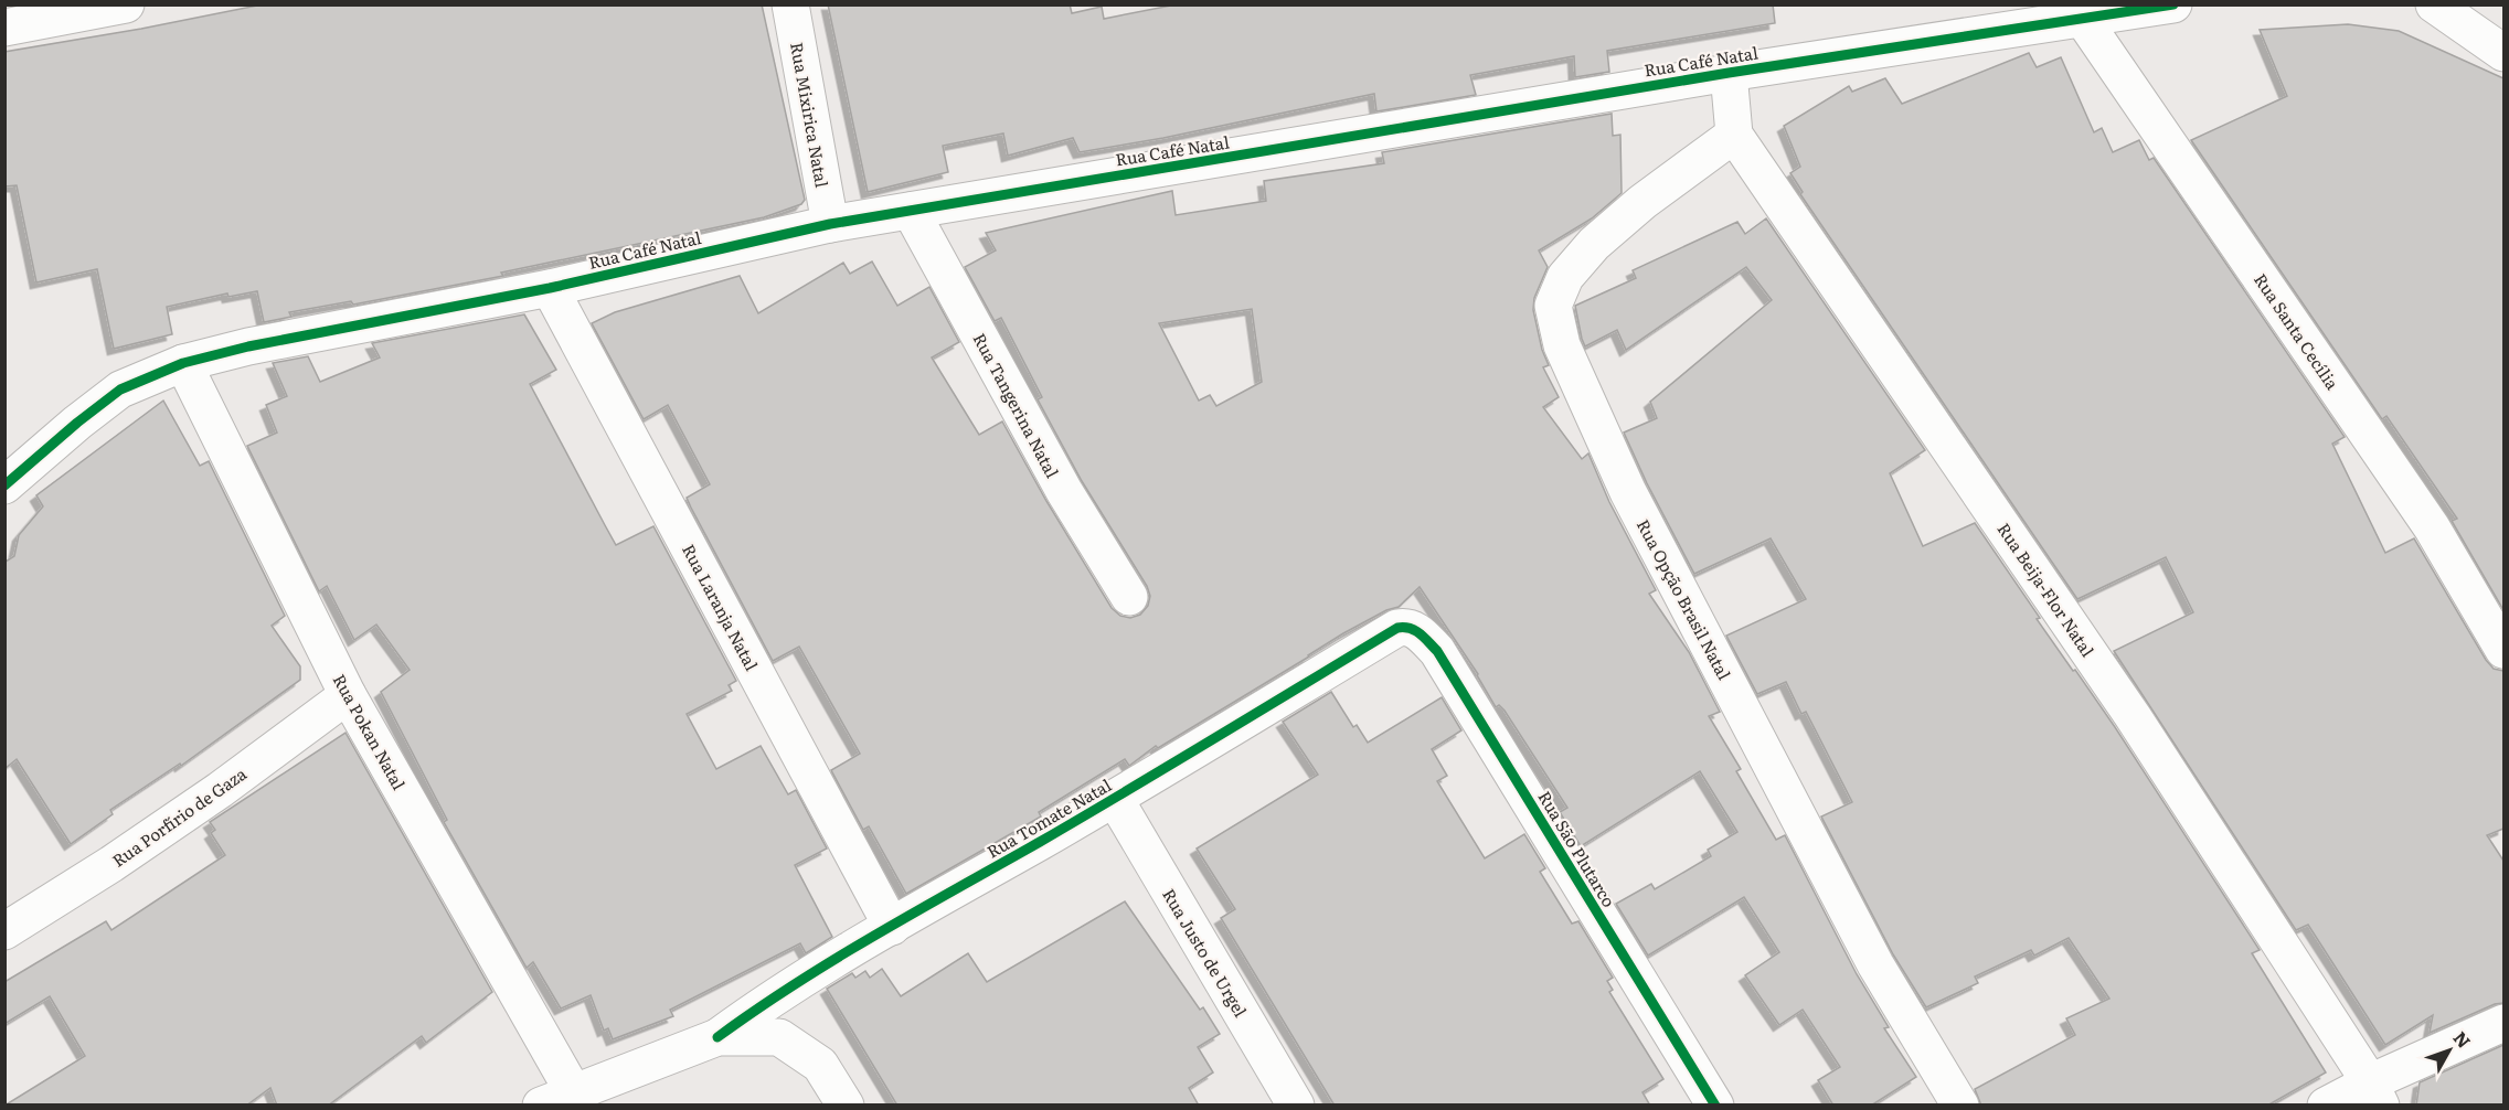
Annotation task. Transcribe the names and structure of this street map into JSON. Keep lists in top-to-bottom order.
{
  "streets": {
    "street": [
      "Rua Café Natal",
      "Rua Mixirica Natal",
      "Rua Santa Cecília",
      "Rua Tangerina Natal",
      "Rua Beija-Flor Natal",
      "Rua Opção Brasil Natal",
      "Rua Laranja Natal",
      "Rua Pokan Natal",
      "Rua Porfírio de Gaza",
      "Rua Tomate Natal",
      "Rua São Plutarco",
      "Rua Justo de Urgel"
    ]
  },
  "crossings": [
    ["Rua Café Natal", "Rua Mixirica Natal"],
    ["Rua Café Natal", "Rua Santa Cecília"],
    ["Rua Café Natal", "Rua Tangerina Natal"],
    ["Rua Café Natal", "Rua Laranja Natal"],
    ["Rua Café Natal", "Rua Pokan Natal"],
    ["Rua Beija-Flor Natal", "Rua Opção Brasil Natal"],
    ["Rua Laranja Natal", "Rua Tomate Natal"],
    ["Rua Pokan Natal", "Rua Porfírio de Gaza"],
    ["Rua Tomate Natal", "Rua São Plutarco"],
    ["Rua Tomate Natal", "Rua Justo de Urgel"]
  ],
  "north": "top right"
}
